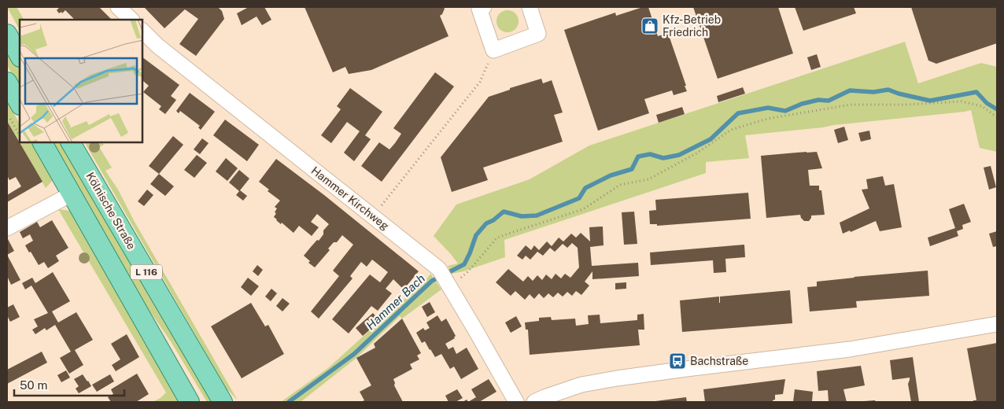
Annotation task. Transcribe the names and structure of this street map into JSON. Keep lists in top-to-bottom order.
{
  "streets": {
    "main road": ["Kölnische Straße", "L 116"],
    "street": ["Hammer Kirchweg"]
  },
  "water": ["Hammer Bach"],
  "places": {
    "shop": ["Kfz-Betrieb Friedrich"],
    "bus stop": ["Bachstraße"]
  },
  "scale_bar": "50 m"
}
